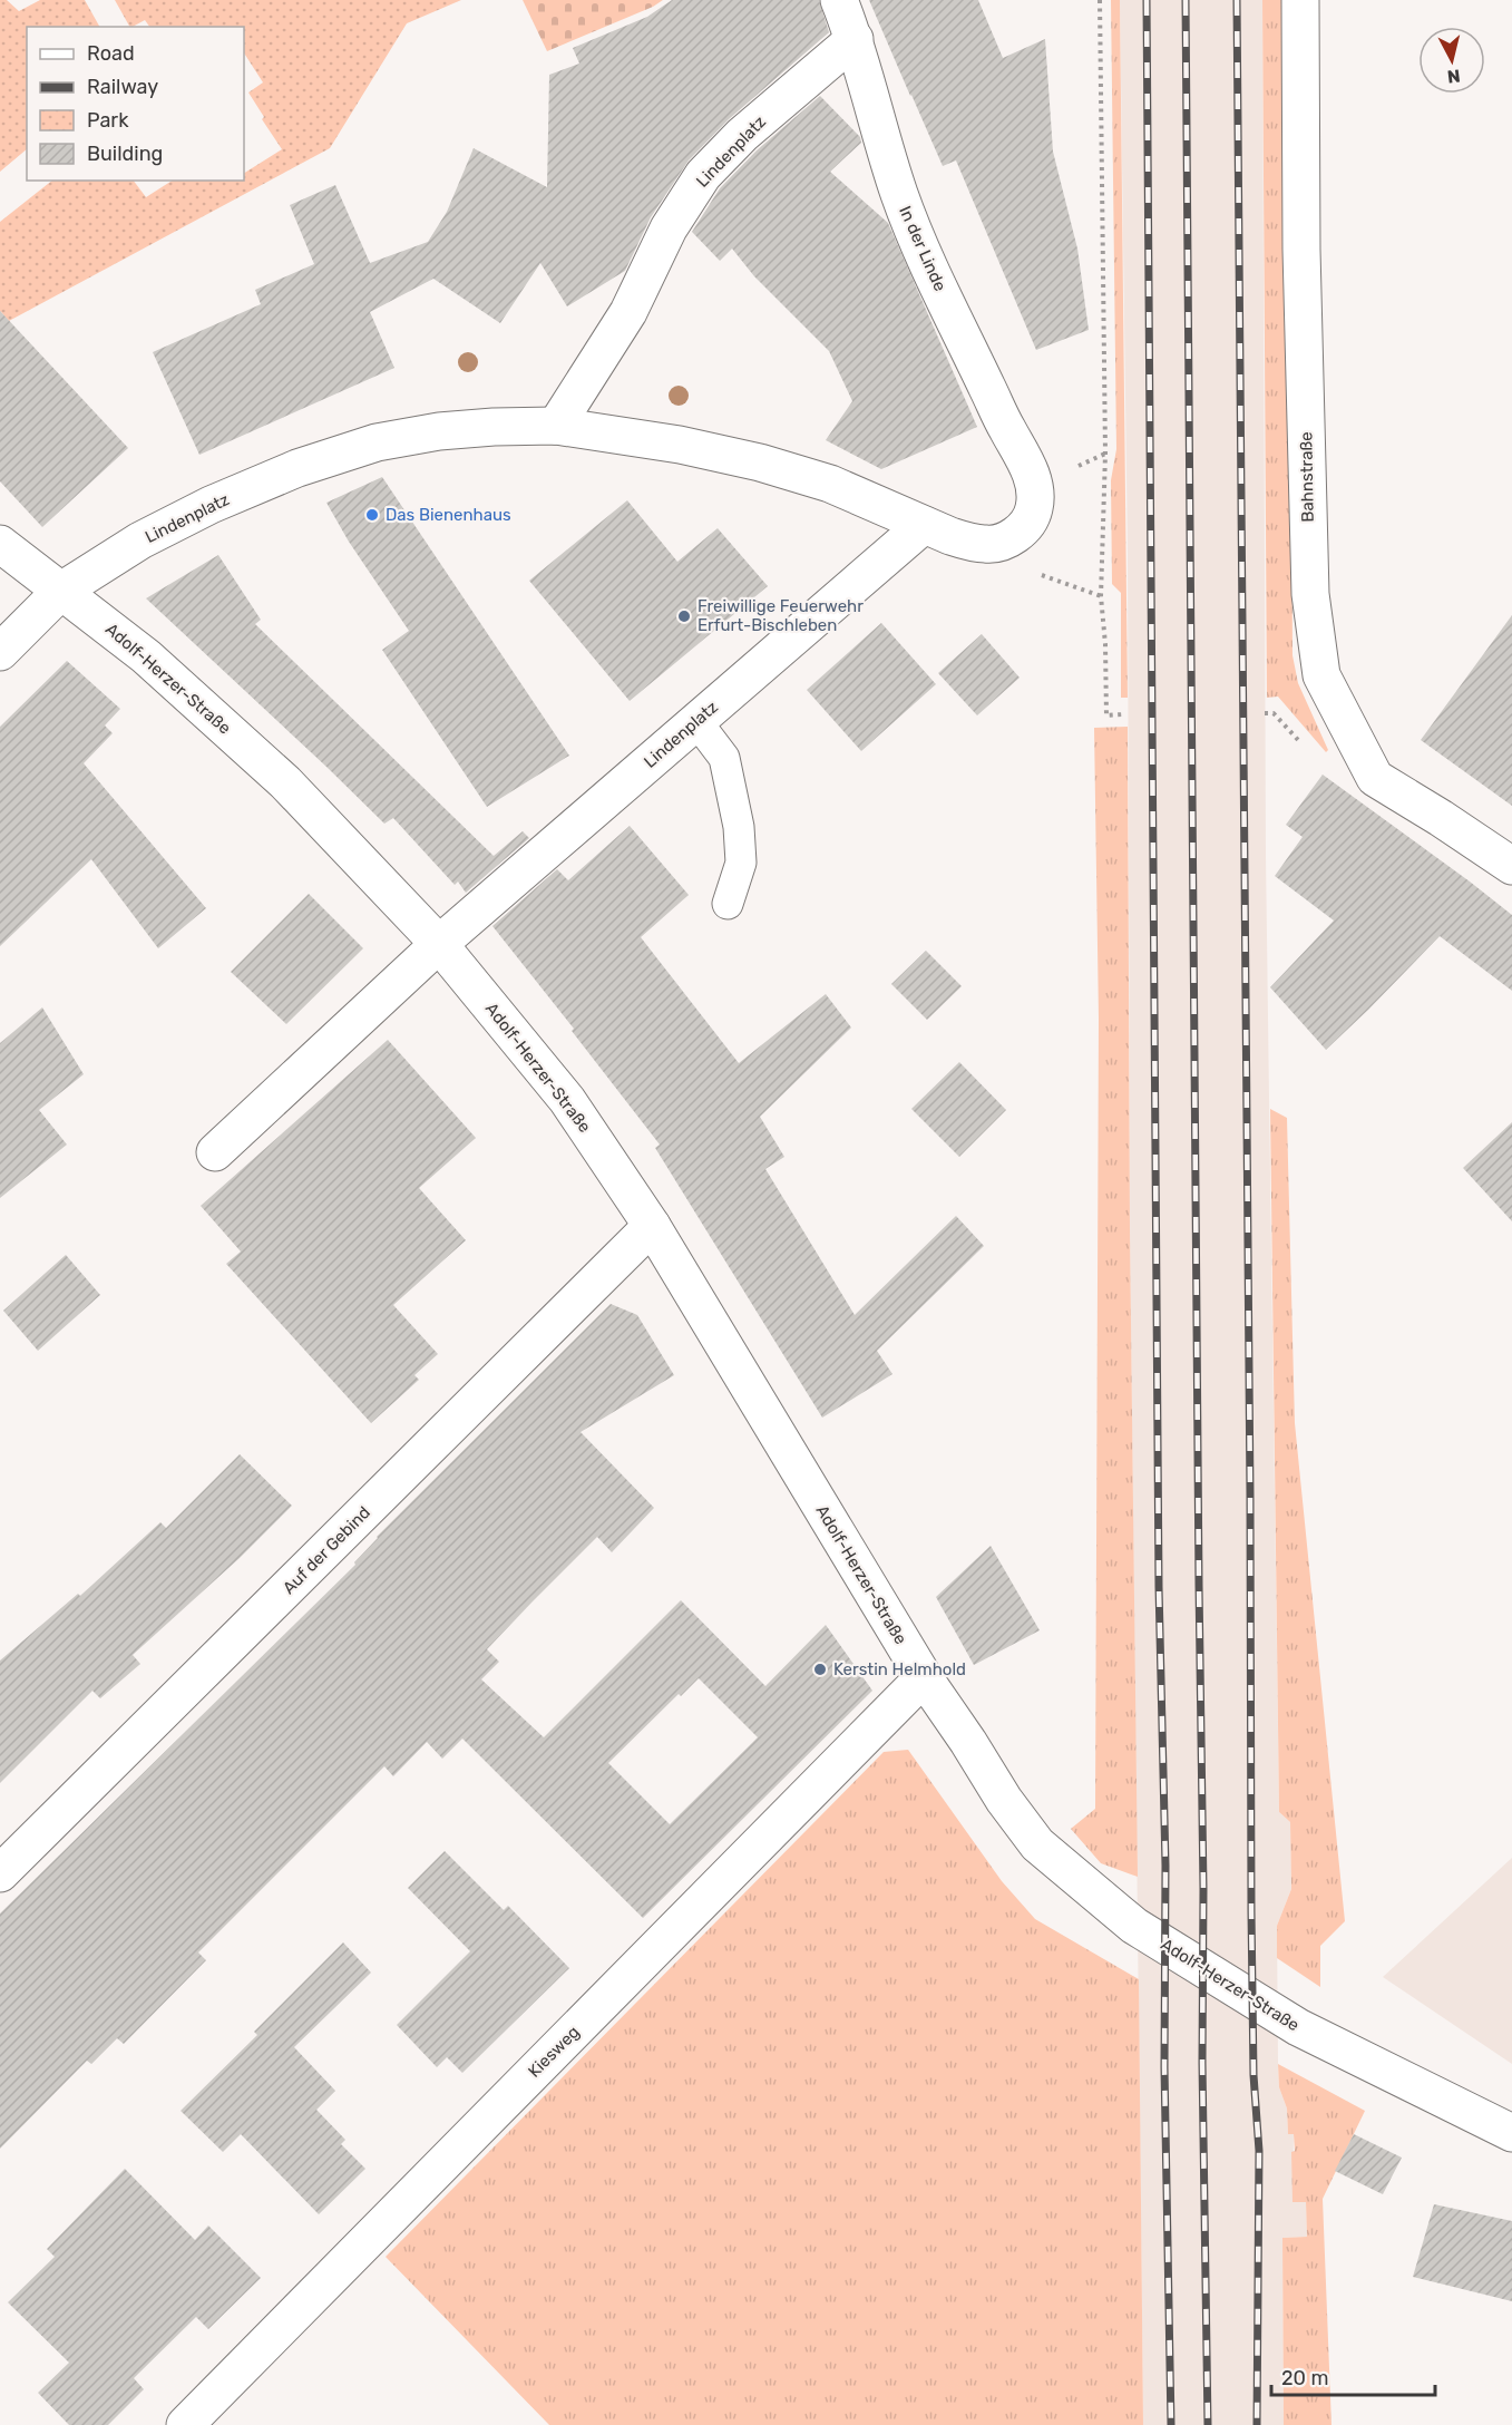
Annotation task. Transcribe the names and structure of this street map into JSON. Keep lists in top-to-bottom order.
{
  "streets": {
    "street": [
      "Lindenplatz",
      "In der Linde",
      "Bahnstraße",
      "Adolf-Herzer-Straße",
      "Auf der Gebind",
      "Kiesweg"
    ]
  },
  "crossings": [
    ["Lindenplatz", "In der Linde"],
    ["Lindenplatz", "Adolf-Herzer-Straße"],
    ["Adolf-Herzer-Straße", "Auf der Gebind"],
    ["Adolf-Herzer-Straße", "Kiesweg"]
  ],
  "places": ["Das Bienenhaus", "Freiwillige Feuerwehr Erfurt-Bischleben", "Kerstin Helmhold"],
  "legend": [
    "Road",
    "Railway",
    "Park",
    "Building"
  ],
  "scale_bar": "20 m",
  "north": "bottom"
}
